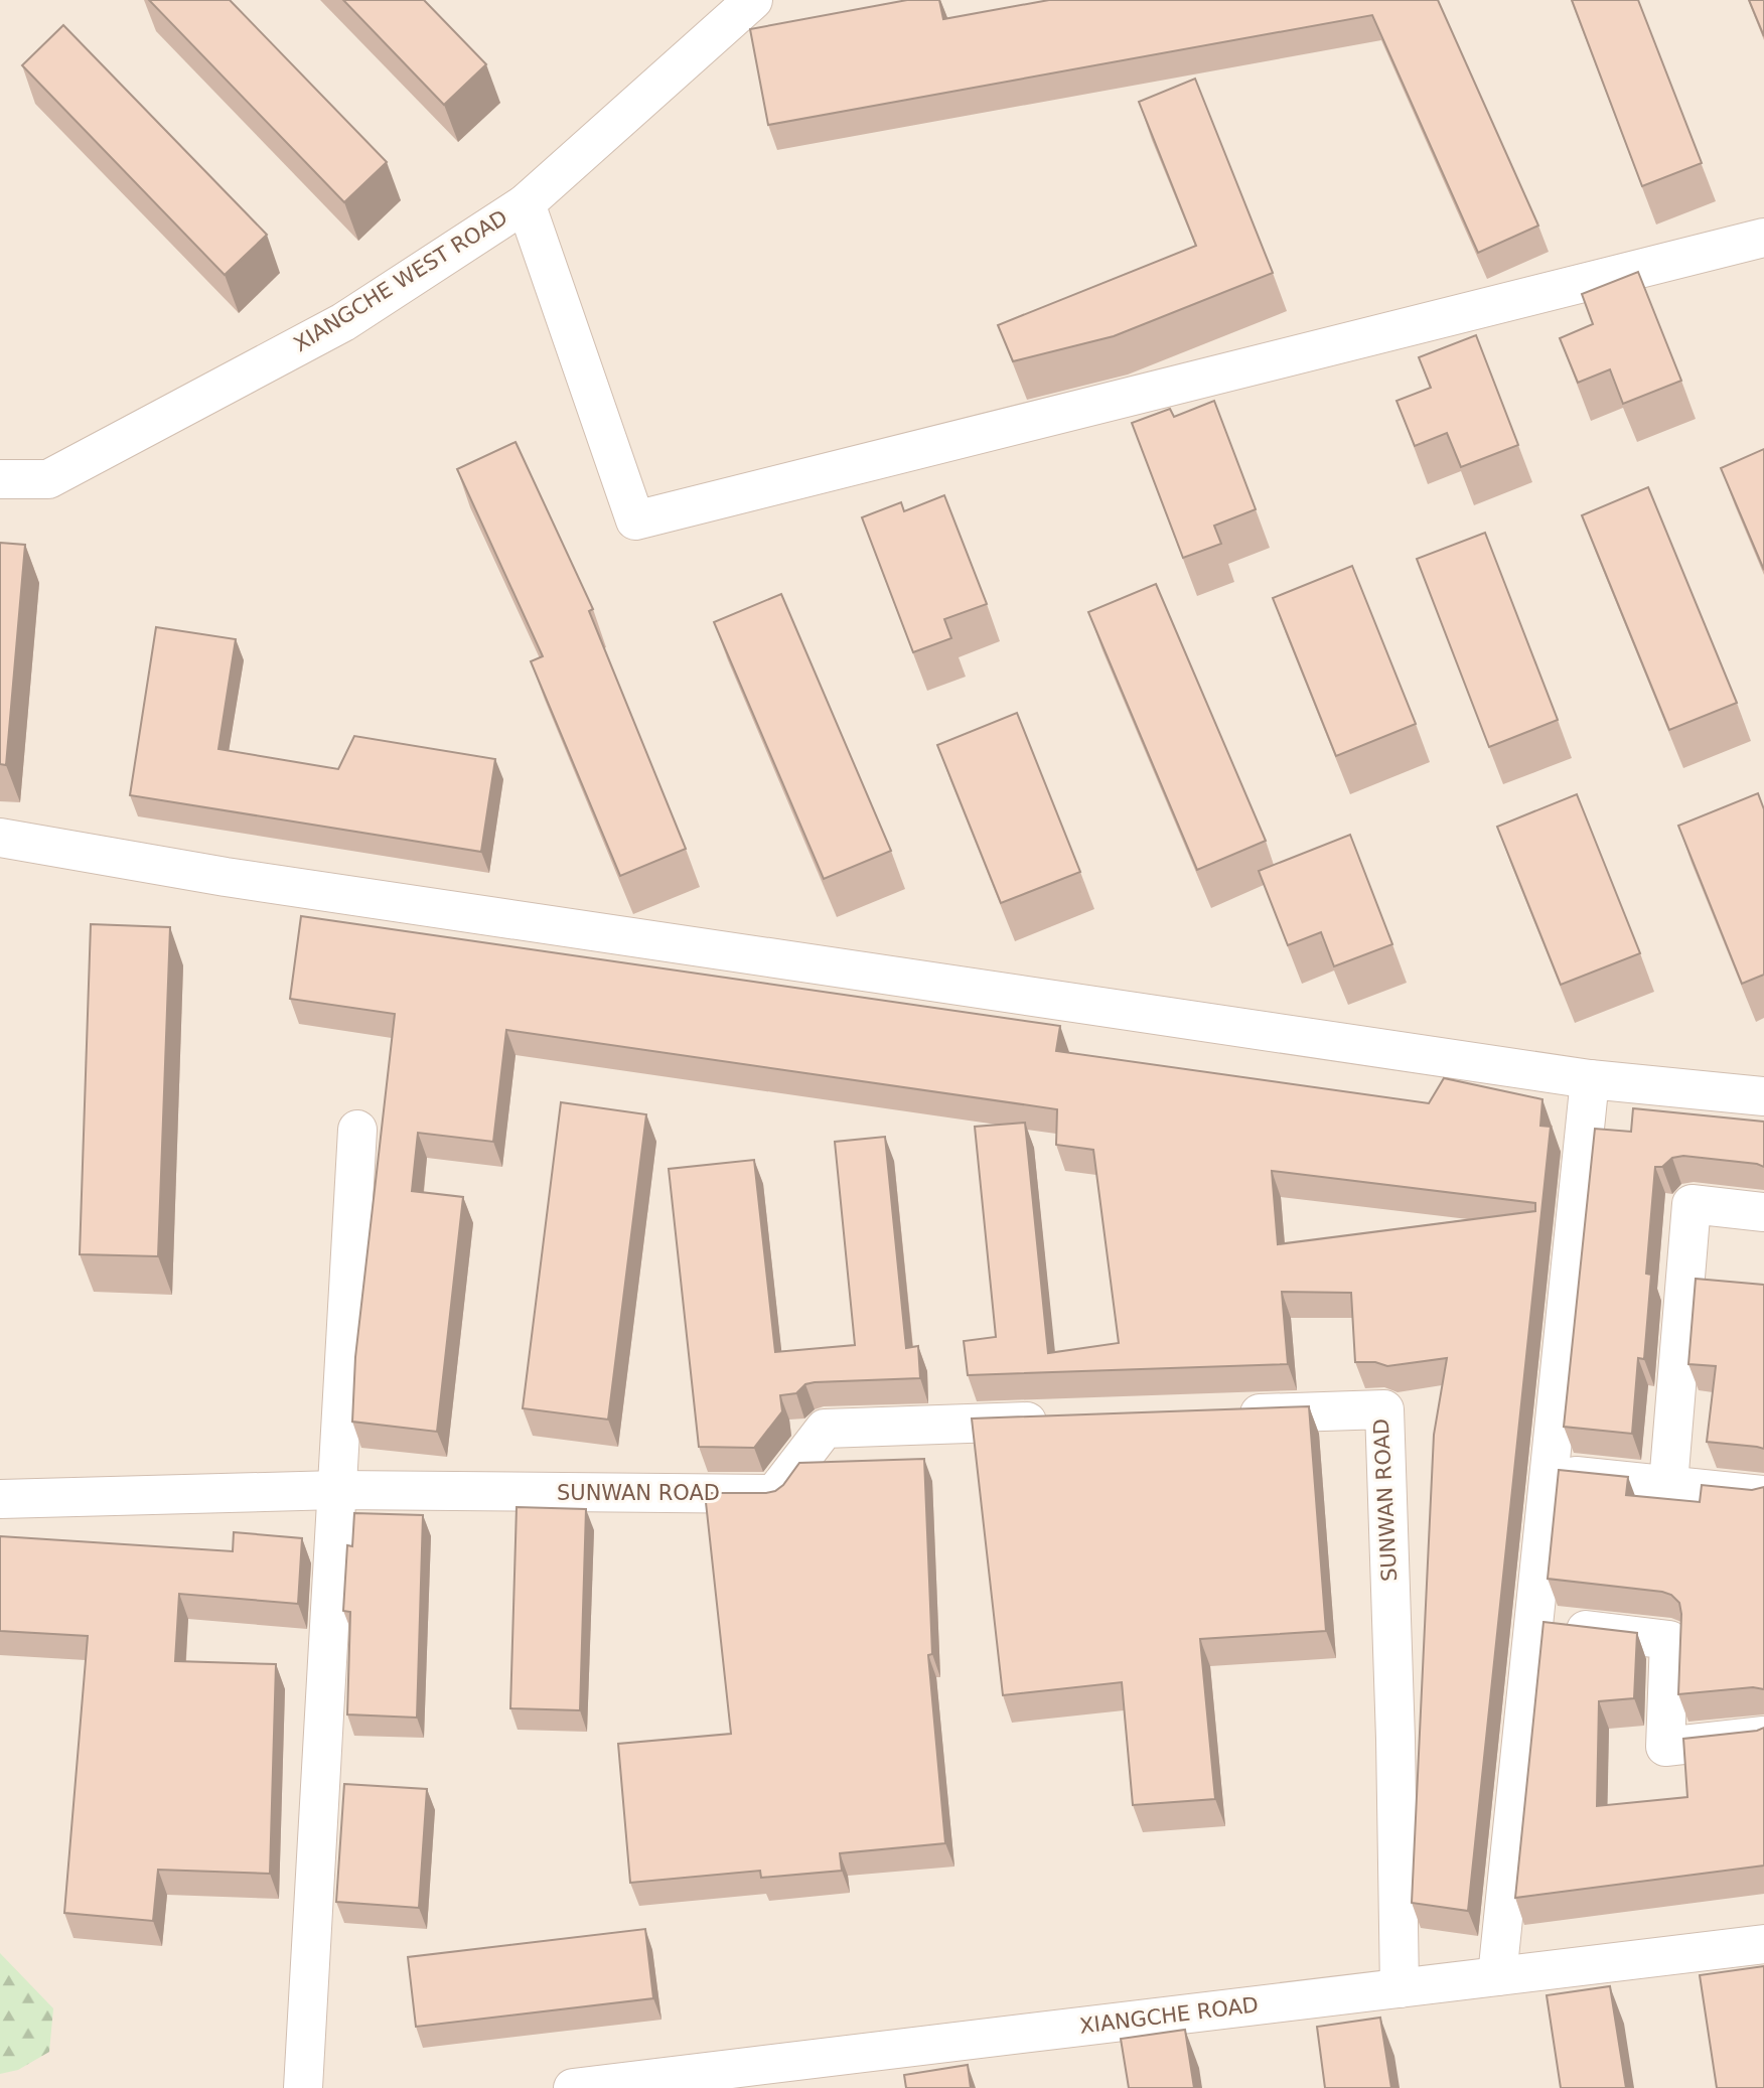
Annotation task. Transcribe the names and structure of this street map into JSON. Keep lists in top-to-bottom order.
{
  "streets": {
    "street": ["XIANGCHE WEST ROAD", "SUNWAN ROAD", "XIANGCHE ROAD"]
  },
  "crossings": [
    ["SUNWAN ROAD", "XIANGCHE ROAD"]
  ]
}
